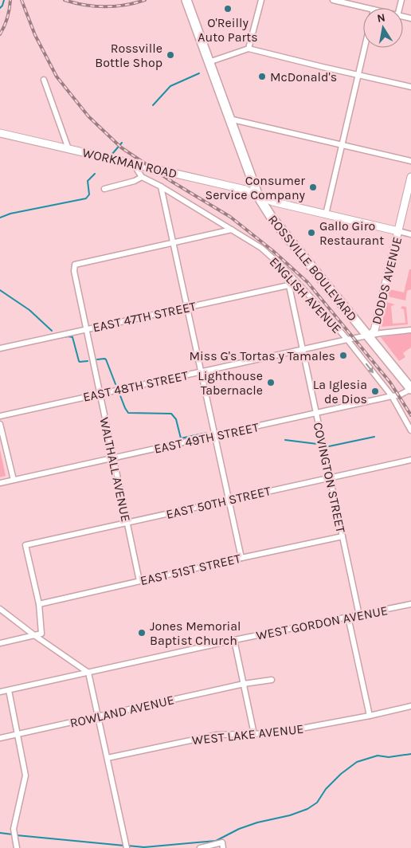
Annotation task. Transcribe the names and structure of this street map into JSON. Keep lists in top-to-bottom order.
{
  "streets": {
    "highway": ["ROSSVILLE BOULEVARD"],
    "street": [
      "WORKMAN ROAD",
      "DODDS AVENUE",
      "ENGLISH AVENUE",
      "EAST 47TH STREET",
      "EAST 48TH STREET",
      "EAST 49TH STREET",
      "WALTHALL AVENUE",
      "COVINGTON STREET",
      "EAST 50TH STREET",
      "EAST 51ST STREET",
      "WEST GORDON AVENUE",
      "ROWLAND AVENUE",
      "WEST LAKE AVENUE"
    ]
  },
  "crossings": [
    ["WORKMAN ROAD", "ROSSVILLE BOULEVARD"],
    ["ROSSVILLE BOULEVARD", "DODDS AVENUE"],
    ["ROSSVILLE BOULEVARD", "EAST 48TH STREET"],
    ["ROSSVILLE BOULEVARD", "EAST 49TH STREET"],
    ["DODDS AVENUE", "EAST 48TH STREET"],
    ["ENGLISH AVENUE", "EAST 48TH STREET"],
    ["ENGLISH AVENUE", "EAST 49TH STREET"],
    ["ENGLISH AVENUE", "COVINGTON STREET"],
    ["EAST 47TH STREET", "WALTHALL AVENUE"],
    ["EAST 47TH STREET", "COVINGTON STREET"],
    ["EAST 48TH STREET", "WALTHALL AVENUE"],
    ["EAST 48TH STREET", "COVINGTON STREET"],
    ["EAST 49TH STREET", "WALTHALL AVENUE"],
    ["EAST 49TH STREET", "COVINGTON STREET"],
    ["WALTHALL AVENUE", "EAST 50TH STREET"],
    ["WALTHALL AVENUE", "EAST 51ST STREET"],
    ["COVINGTON STREET", "EAST 50TH STREET"],
    ["COVINGTON STREET", "EAST 51ST STREET"],
    ["COVINGTON STREET", "WEST GORDON AVENUE"],
    ["EAST 50TH STREET", "EAST 51ST STREET"]
  ],
  "places": [
    "O'Reilly Auto Parts",
    "Rossville Bottle Shop",
    "McDonald's",
    "Consumer Service Company",
    "Gallo Giro Restaurant",
    "Miss G's Tortas y Tamales",
    "Lighthouse Tabernacle",
    "La Iglesia de Dios",
    "Jones Memorial Baptist Church"
  ],
  "north": "top"
}
